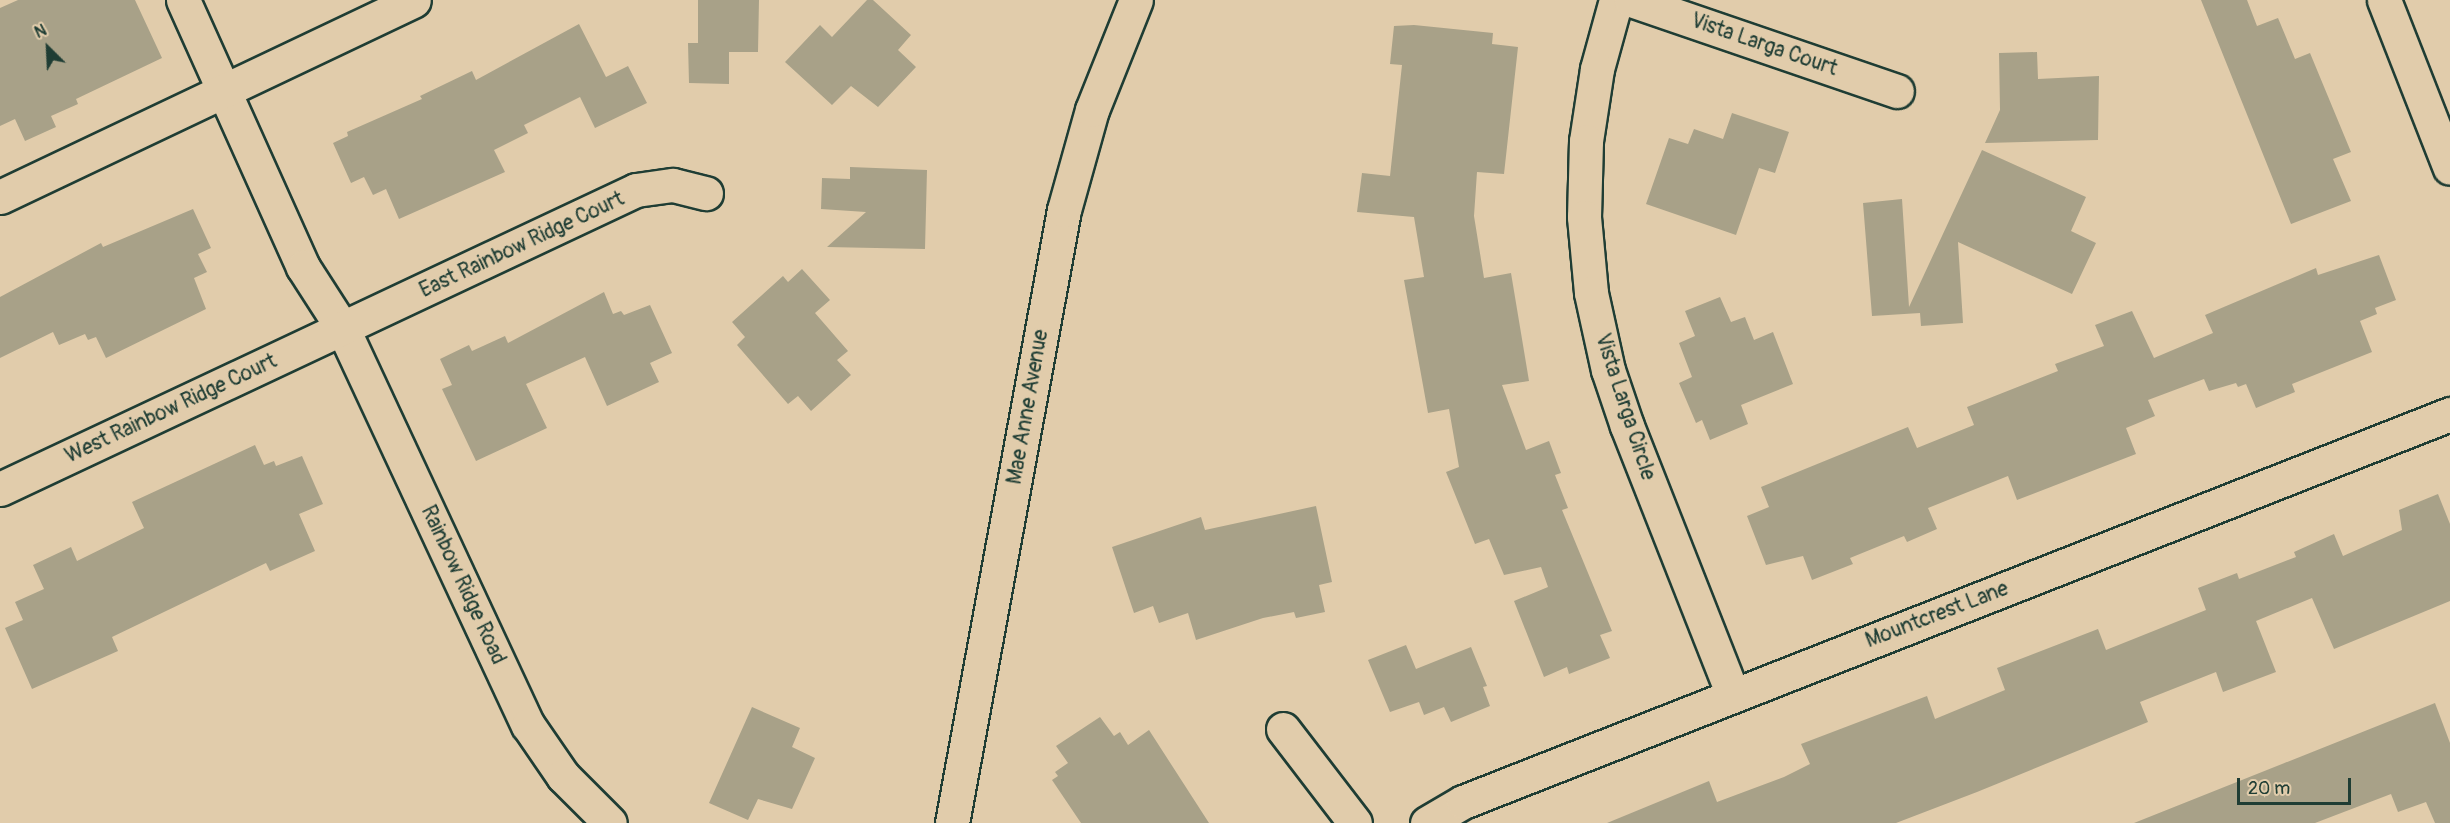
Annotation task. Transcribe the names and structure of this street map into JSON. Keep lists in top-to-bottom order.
{
  "streets": {
    "street": [
      "Vista Larga Court",
      "East Rainbow Ridge Court",
      "Mae Anne Avenue",
      "Vista Larga Circle",
      "West Rainbow Ridge Court",
      "Rainbow Ridge Road",
      "Mountcrest Lane"
    ]
  },
  "crossings": [
    ["East Rainbow Ridge Court", "West Rainbow Ridge Court"],
    ["East Rainbow Ridge Court", "Rainbow Ridge Road"],
    ["Vista Larga Circle", "Mountcrest Lane"],
    ["West Rainbow Ridge Court", "Rainbow Ridge Road"]
  ],
  "scale_bar": "20 m",
  "north": "top left"
}
